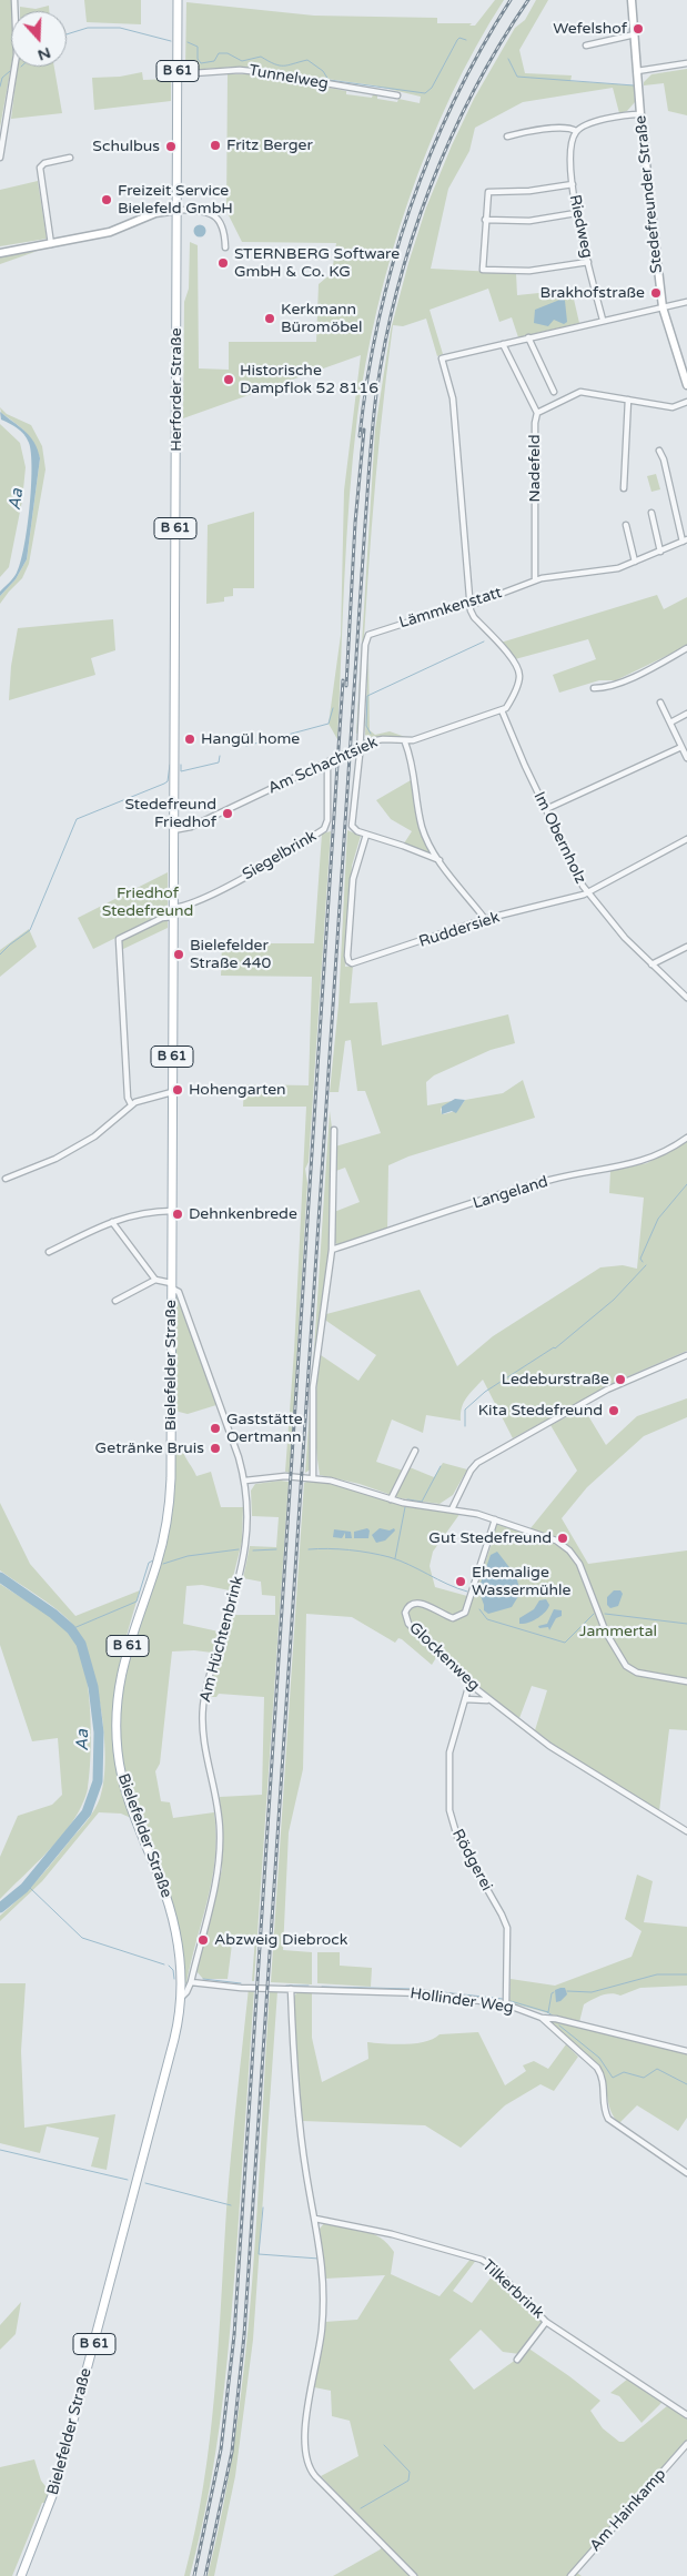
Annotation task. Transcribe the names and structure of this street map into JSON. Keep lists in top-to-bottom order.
{
  "streets": {
    "main road": ["B 61", "Herforder Straße", "Bielefelder Straße"],
    "street": [
      "Tunnelweg",
      "Stedefreunder Straße",
      "Riedweg",
      "Nadefeld",
      "Lämmkenstatt",
      "Am Schachtsiek",
      "Im Obernholz",
      "Siegelbrink",
      "Ruddersiek",
      "Langeland",
      "Am Hüchtenbrink",
      "Glockenweg",
      "Rödgerei",
      "Hollinder Weg",
      "Tilkerbrink",
      "Am Hainkamp"
    ]
  },
  "crossings": [
    ["Tunnelweg", "Herforder Straße"],
    ["Herforder Straße", "Bielefelder Straße"],
    ["Nadefeld", "Lämmkenstatt"],
    ["Lämmkenstatt", "Am Schachtsiek"],
    ["Am Schachtsiek", "Im Obernholz"],
    ["Am Schachtsiek", "Siegelbrink"],
    ["Am Schachtsiek", "Bielefelder Straße"],
    ["Im Obernholz", "Ruddersiek"],
    ["Siegelbrink", "Bielefelder Straße"],
    ["Bielefelder Straße", "Am Hüchtenbrink"],
    ["Am Hüchtenbrink", "Hollinder Weg"],
    ["Glockenweg", "Rödgerei"],
    ["Rödgerei", "Hollinder Weg"]
  ],
  "water": ["Aa"],
  "parks": ["Friedhof Stedefreund", "Jammertal"],
  "places": [
    "Wefelshof",
    "Fritz Berger",
    "Schulbus",
    "Freizeit Service Bielefeld GmbH",
    "STERNBERG Software GmbH & Co. KG",
    "Brakhofstraße",
    "Kerkmann Büromöbel",
    "Historische Dampflok 52 8116",
    "Hangül home",
    "Stedefreund Friedhof",
    "Bielefelder Straße 440",
    "Hohengarten",
    "Dehnkenbrede",
    "Ledeburstraße",
    "Kita Stedefreund",
    "Gaststätte Oertmann",
    "Getränke Bruis",
    "Gut Stedefreund",
    "Ehemalige Wassermühle",
    "Abzweig Diebrock"
  ],
  "north": "bottom"
}
